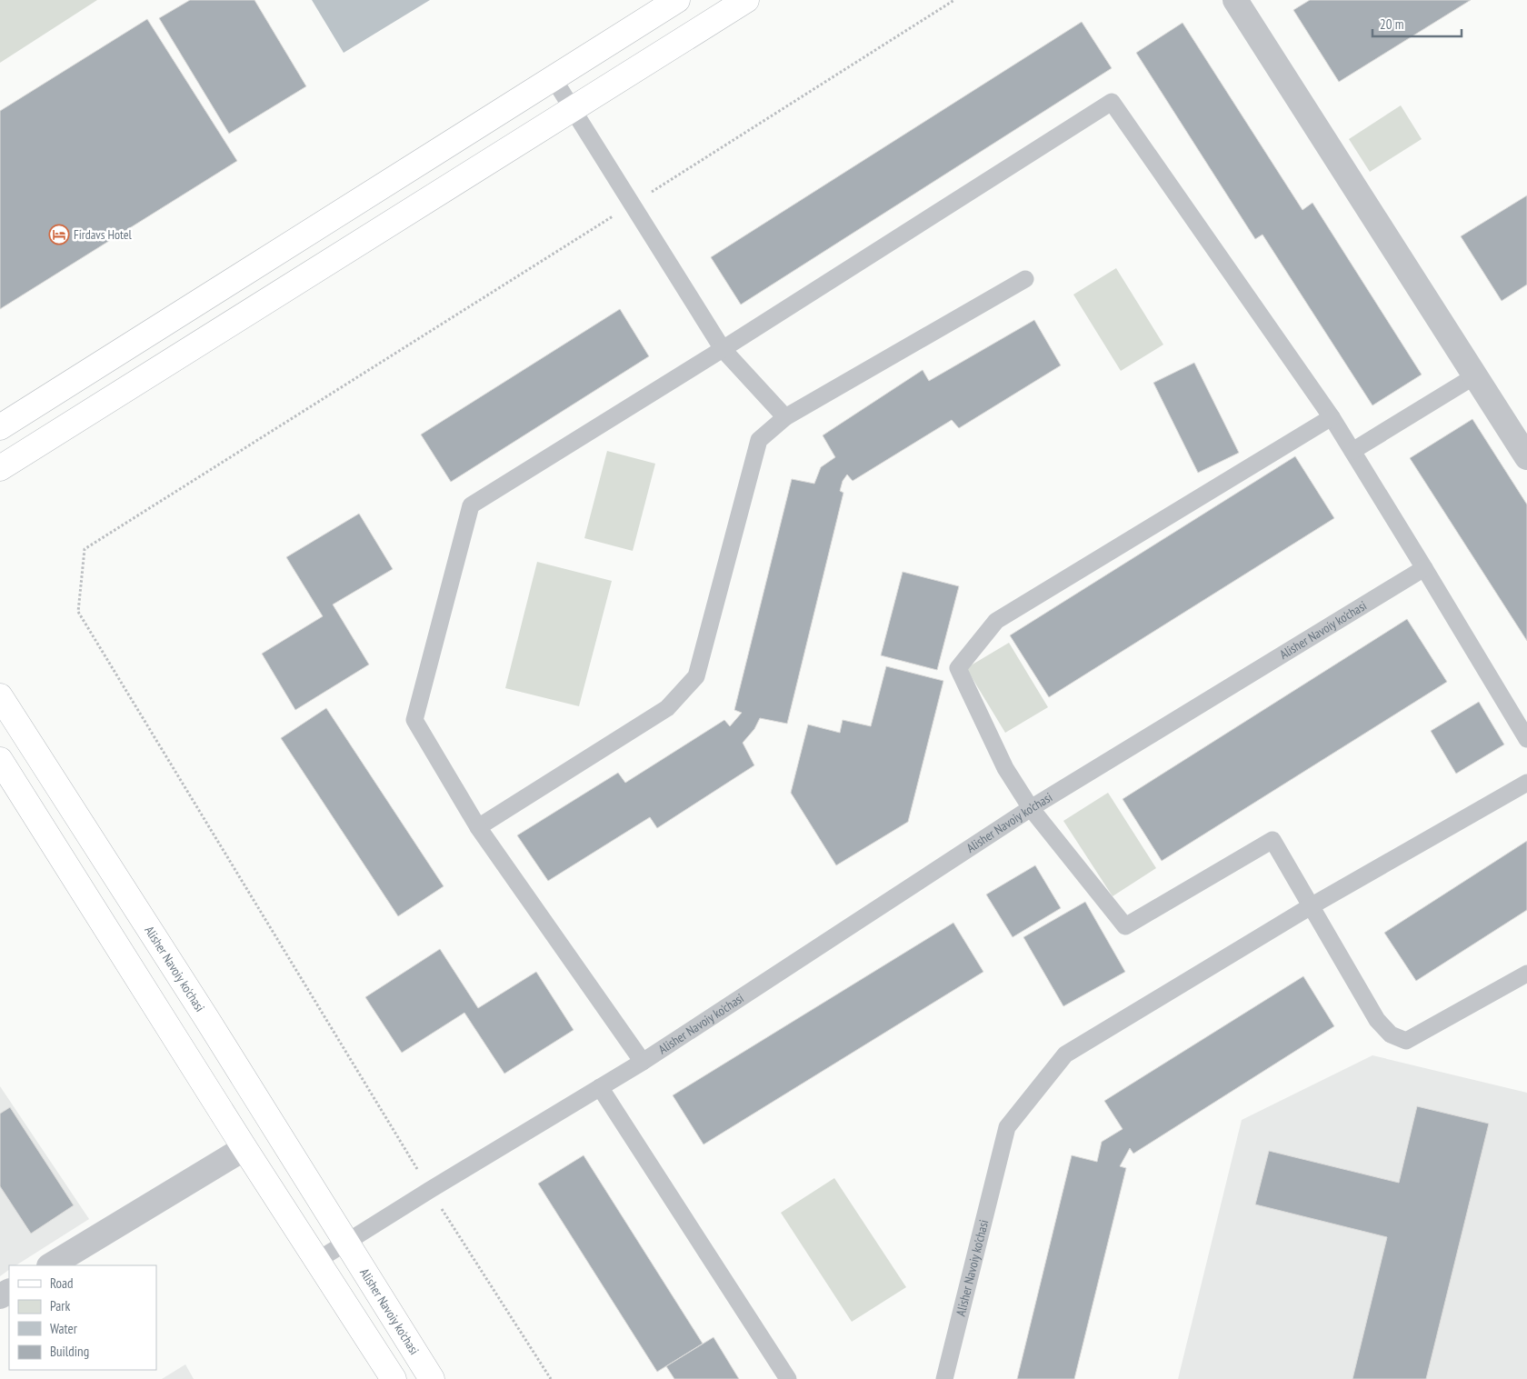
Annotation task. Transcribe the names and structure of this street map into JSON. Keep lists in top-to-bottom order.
{
  "streets": {
    "main road": ["Alisher Navoiy ko'chasi"]
  },
  "places": {
    "hotel": ["Firdavs Hotel"]
  },
  "legend": [
    "Road",
    "Park",
    "Water",
    "Building"
  ],
  "scale_bar": "20 m"
}
